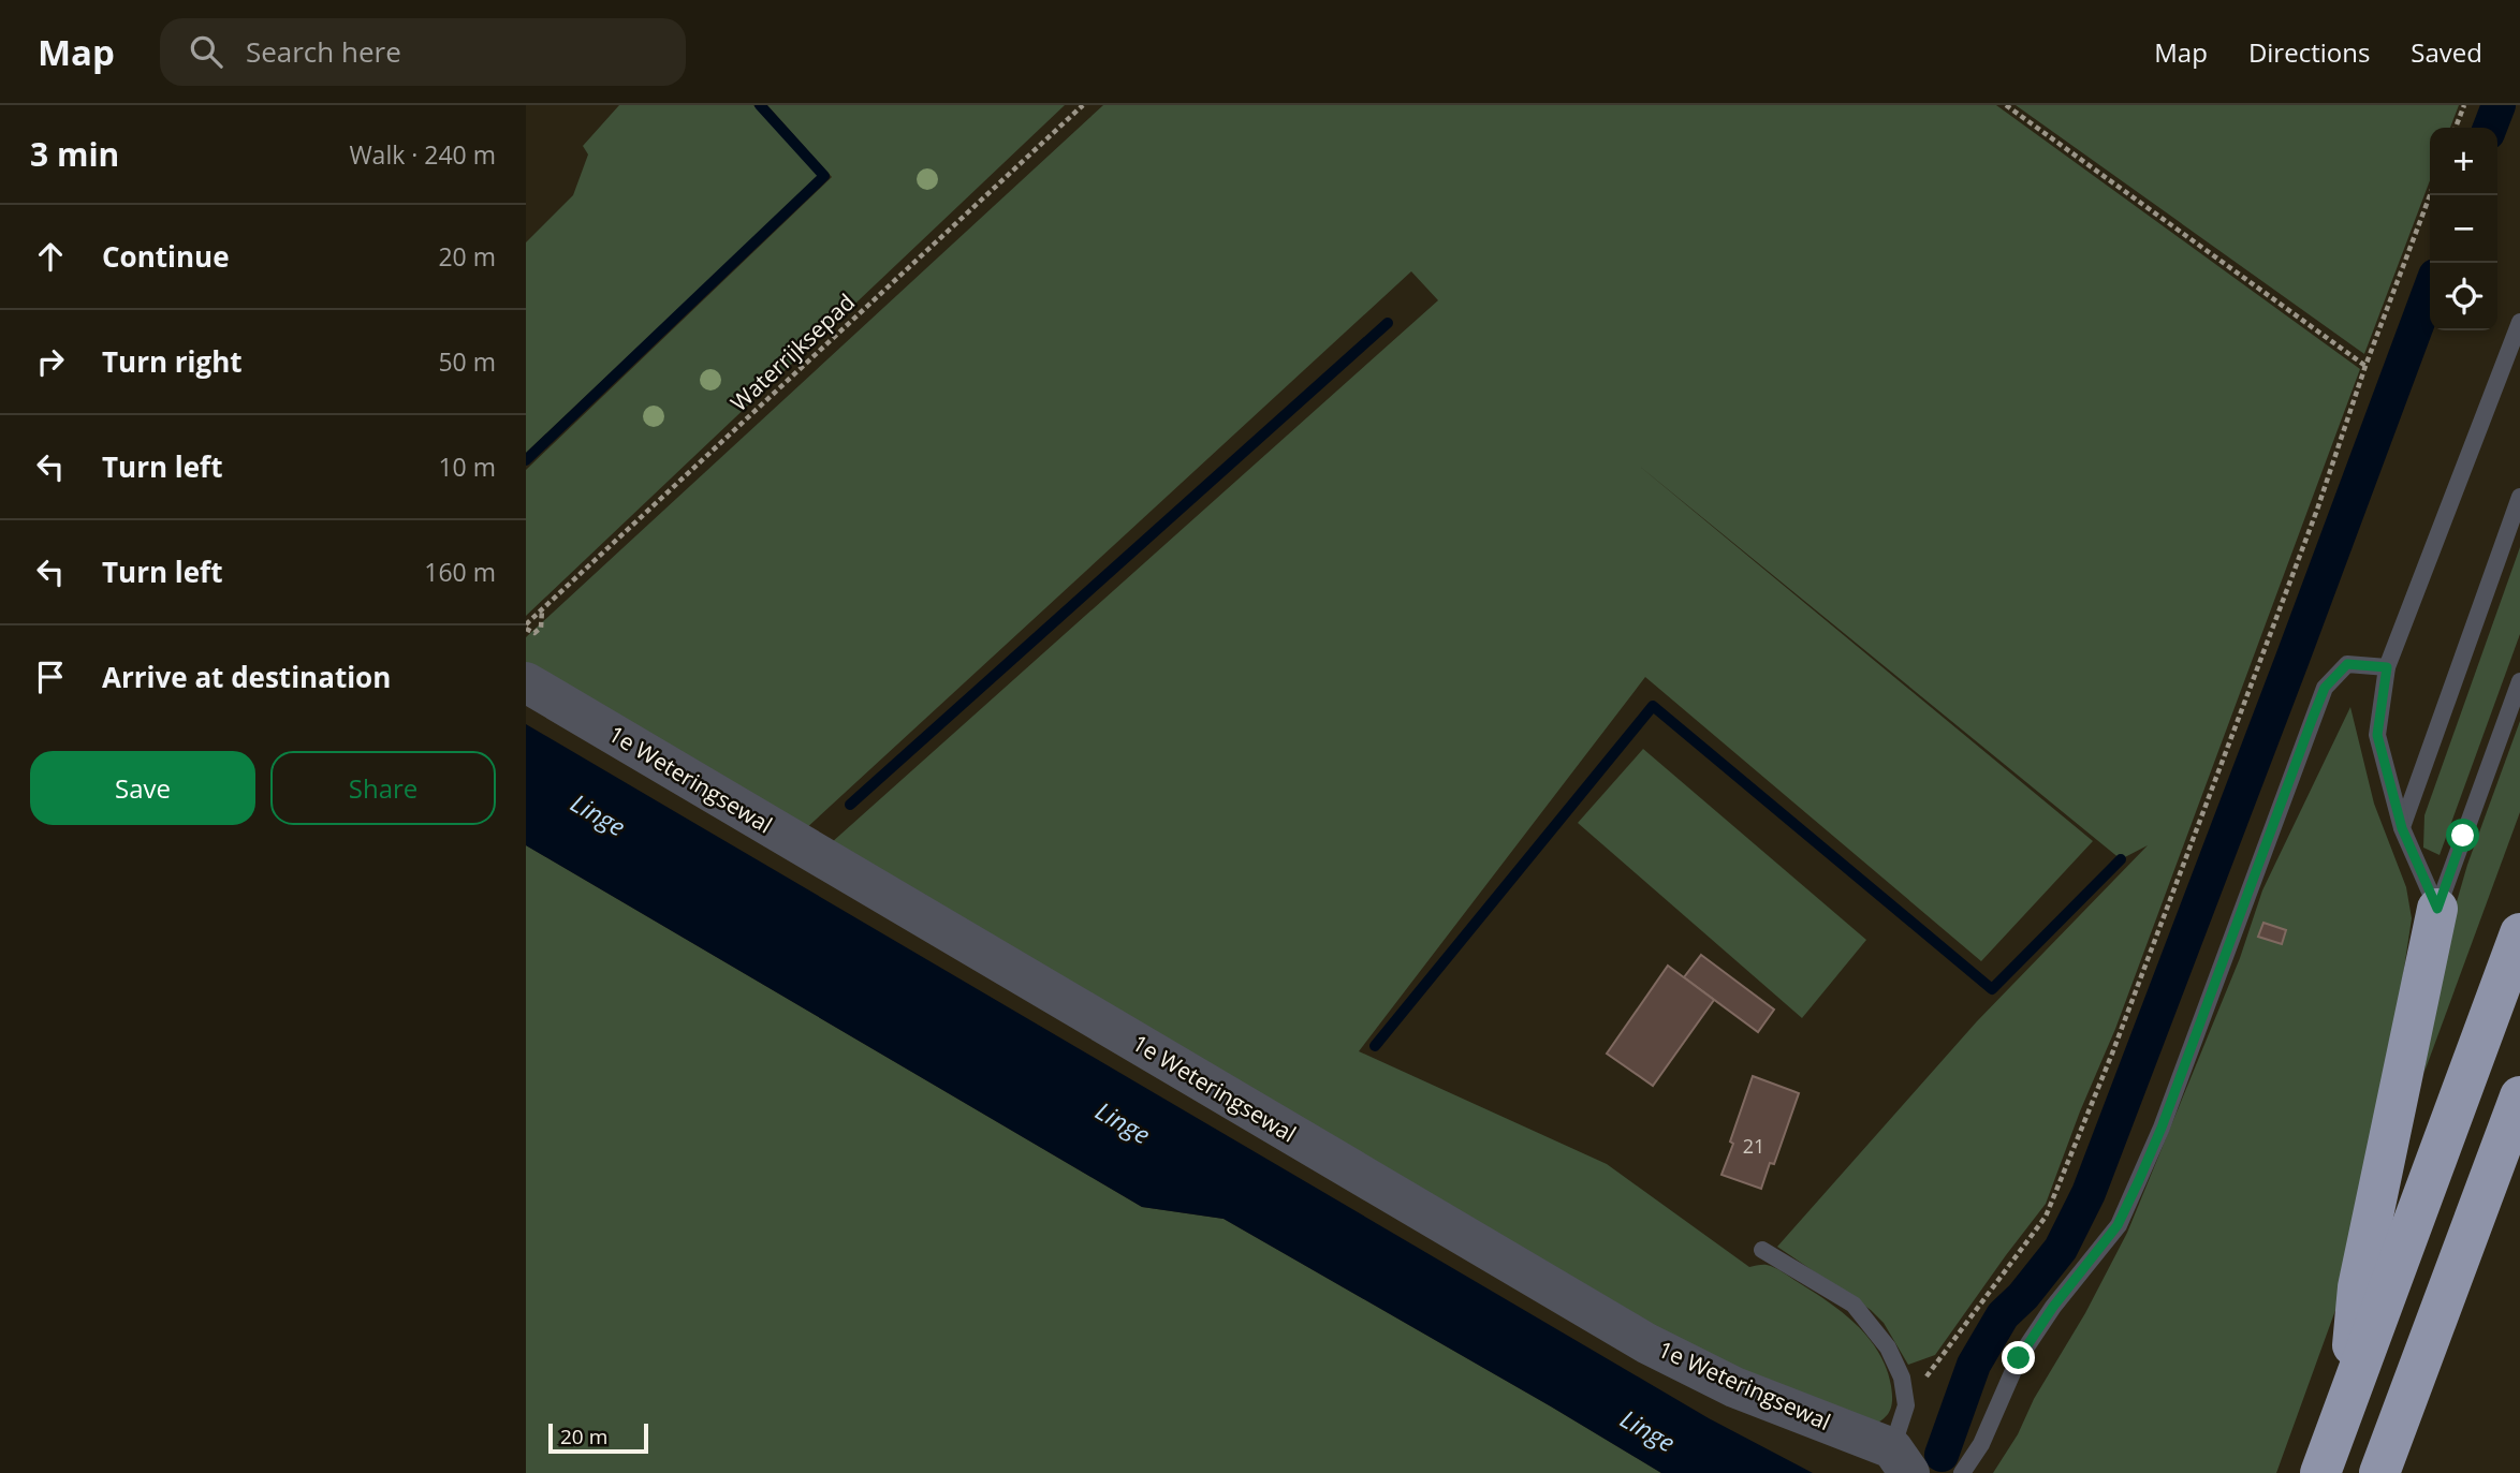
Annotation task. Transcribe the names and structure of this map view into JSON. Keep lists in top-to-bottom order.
{
  "streets": {
    "street": ["1e Weteringsewal"],
    "path": ["Waterrijksepad"]
  },
  "water": ["Linge"],
  "house_numbers": ["21"],
  "scale_bar": "20 m",
  "page": {
    "header": "Map",
    "search": "Search here",
    "nav": ["Map", "Directions", "Saved"],
    "heading": ["3 min", "Walk · 240 m"],
    "map_buttons": ["+", "−"],
    "list": [
      ["Continue", "20 m"],
      ["Turn right", "50 m"],
      ["Turn left", "10 m"],
      ["Turn left", "160 m"],
      "Arrive at destination"
    ],
    "buttons": ["Save", "Share"],
    "scale": "20 m"
  }
}
